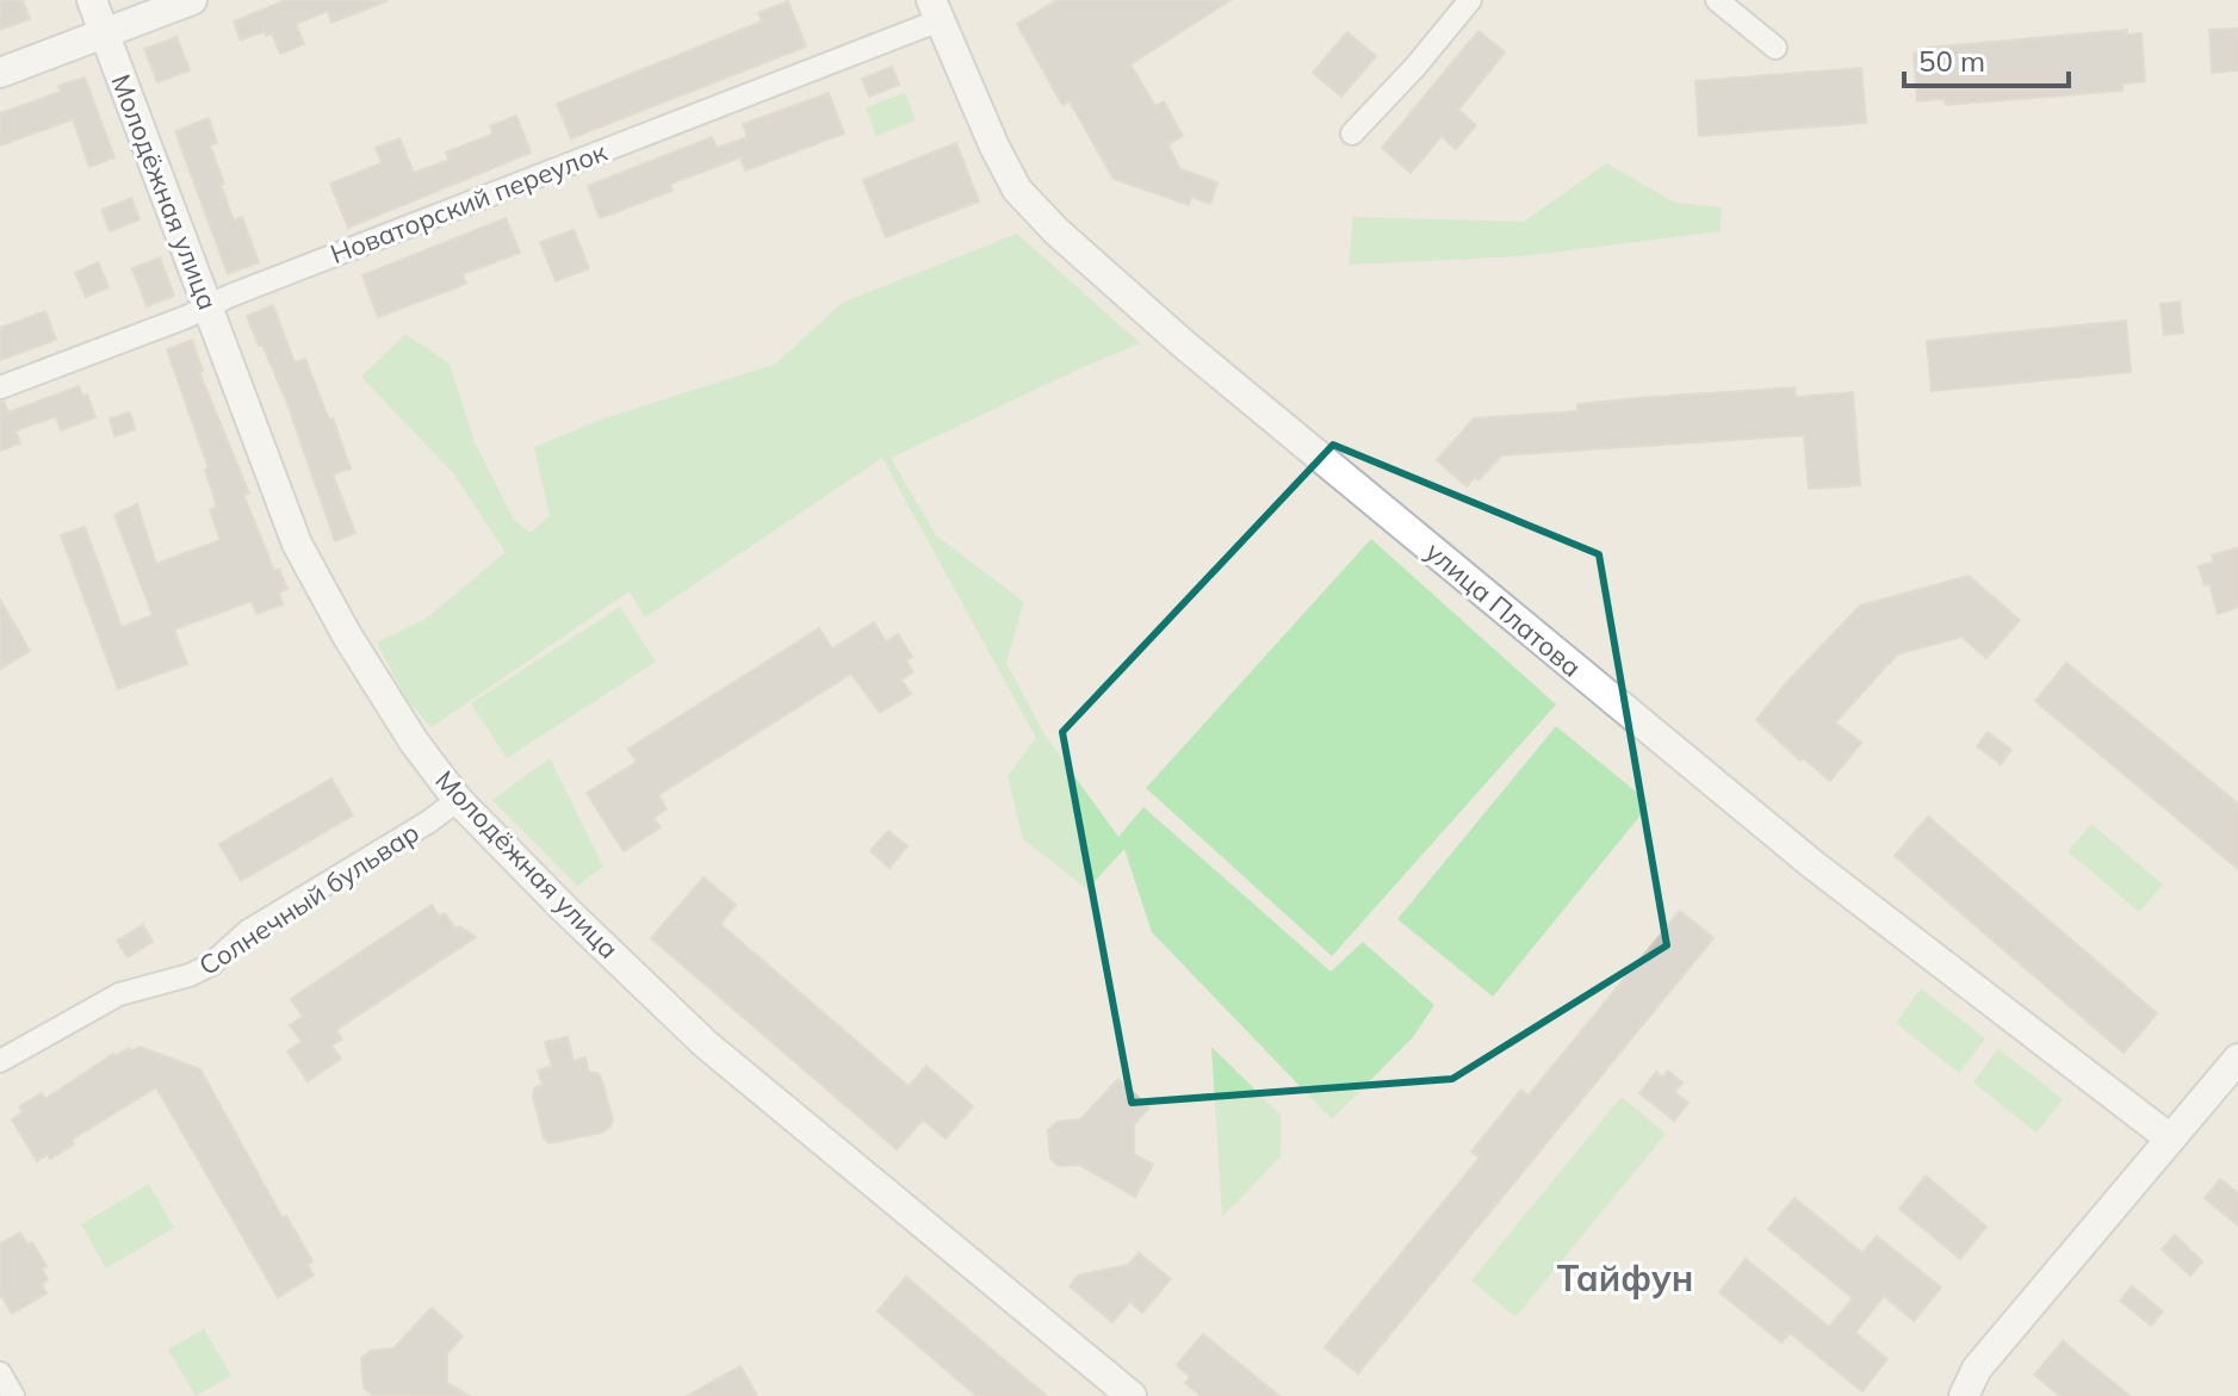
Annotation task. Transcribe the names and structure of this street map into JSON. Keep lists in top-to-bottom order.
{
  "streets": {
    "street": [
      "Молодёжная улица",
      "Новаторский переулок",
      "улица Платова",
      "Солнечный бульвар"
    ]
  },
  "crossings": [
    ["Молодёжная улица", "Новаторский переулок"],
    ["Молодёжная улица", "Солнечный бульвар"],
    ["Новаторский переулок", "улица Платова"]
  ],
  "districts": ["Тайфун"],
  "scale_bar": "50 m"
}
